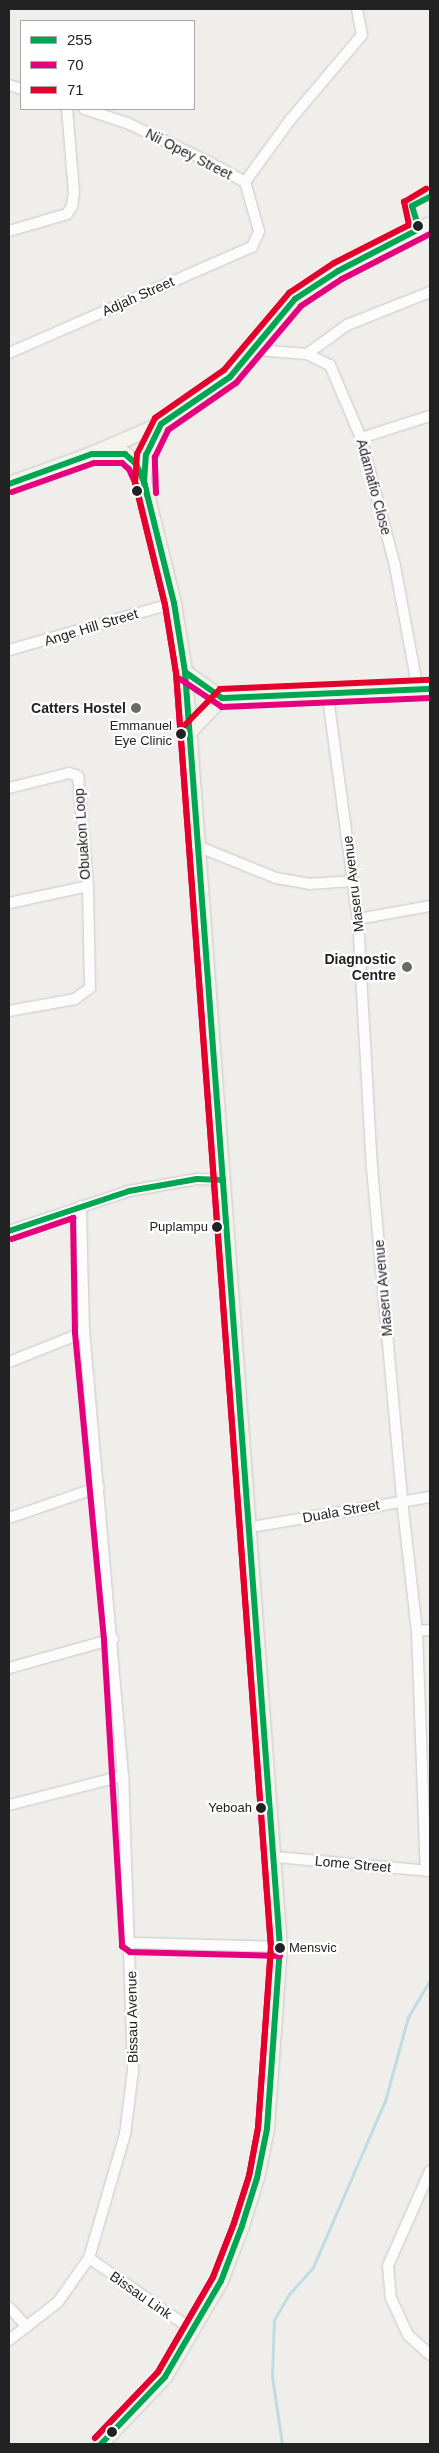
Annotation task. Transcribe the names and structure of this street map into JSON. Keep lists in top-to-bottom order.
{
  "streets": {
    "street": [
      "Nii Opey Street",
      "Adjah Street",
      "Adamafio Close",
      "Ange Hill Street",
      "Obuakon Loop",
      "Maseru Avenue",
      "Duala Street",
      "Lome Street",
      "Bissau Avenue",
      "Bissau Link"
    ]
  },
  "crossings": [
    ["Nii Opey Street", "Adjah Street"],
    ["Maseru Avenue", "Duala Street"],
    ["Maseru Avenue", "Lome Street"],
    ["Bissau Avenue", "Bissau Link"]
  ],
  "places": [
    "Catters Hostel",
    "Emmanuel Eye Clinic",
    "Diagnostic Centre",
    "Puplampu",
    "Yeboah",
    "Mensvic"
  ],
  "lines": ["transit line 71", "transit line 255", "transit line 70"],
  "legend": ["255", "70", "71"]
}
